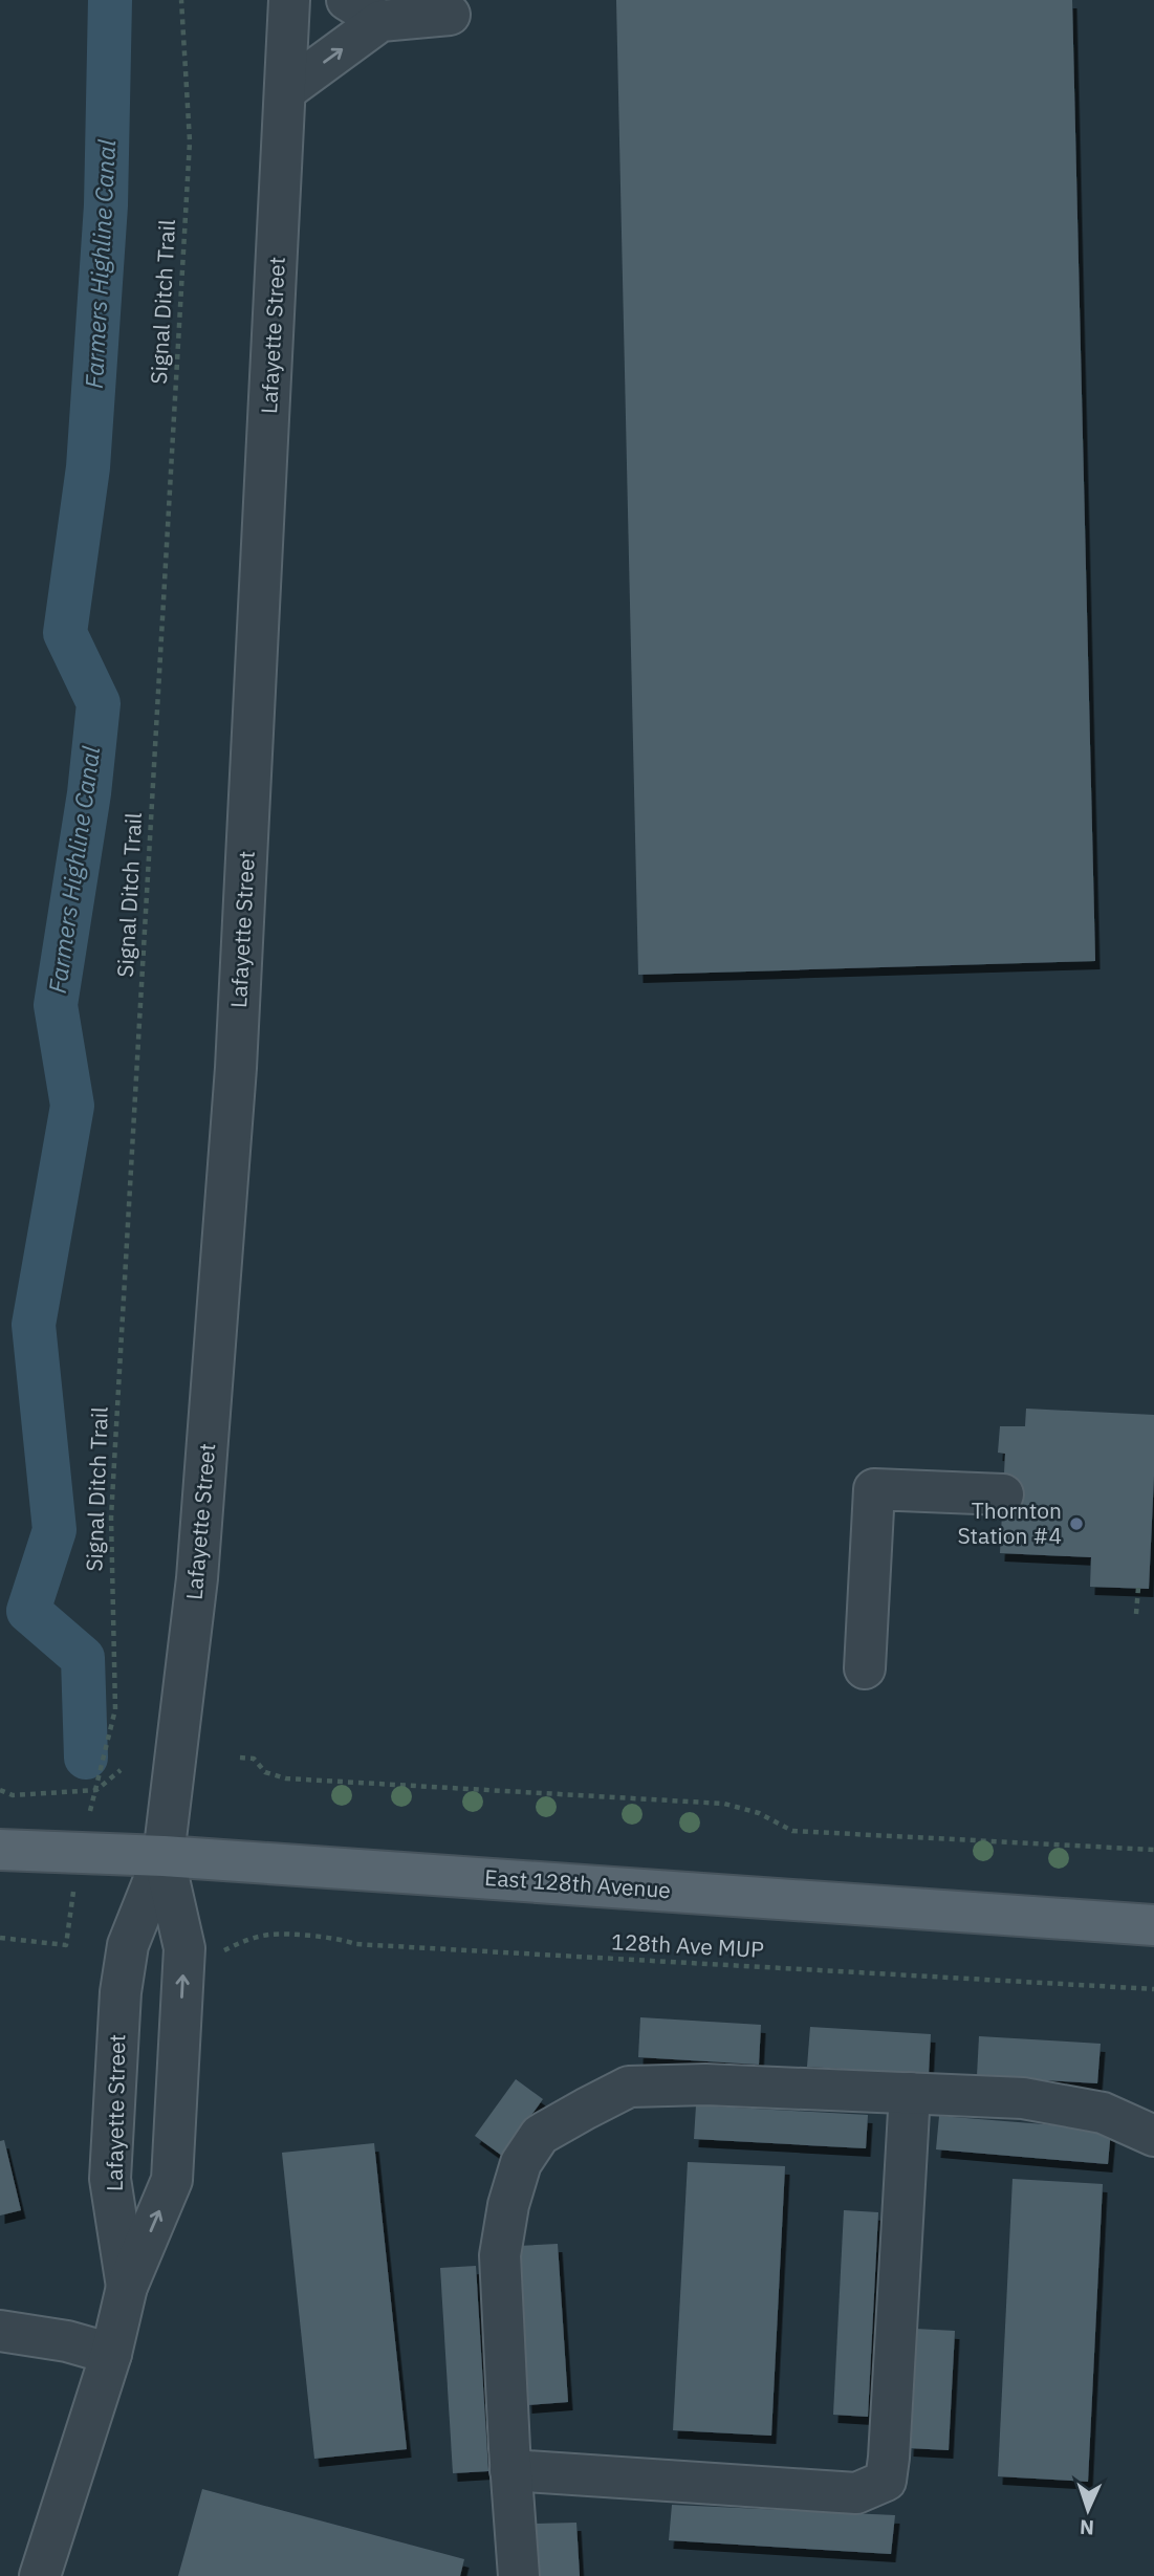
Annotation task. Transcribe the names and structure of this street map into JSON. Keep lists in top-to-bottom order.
{
  "streets": {
    "main road": ["East 128th Avenue"],
    "street": ["Lafayette Street"],
    "path": ["Signal Ditch Trail", "128th Ave MUP"]
  },
  "crossings": [
    ["Lafayette Street", "East 128th Avenue"]
  ],
  "water": ["Farmers Highline Canal"],
  "places": ["Thornton Station #4"],
  "north": "bottom"
}
